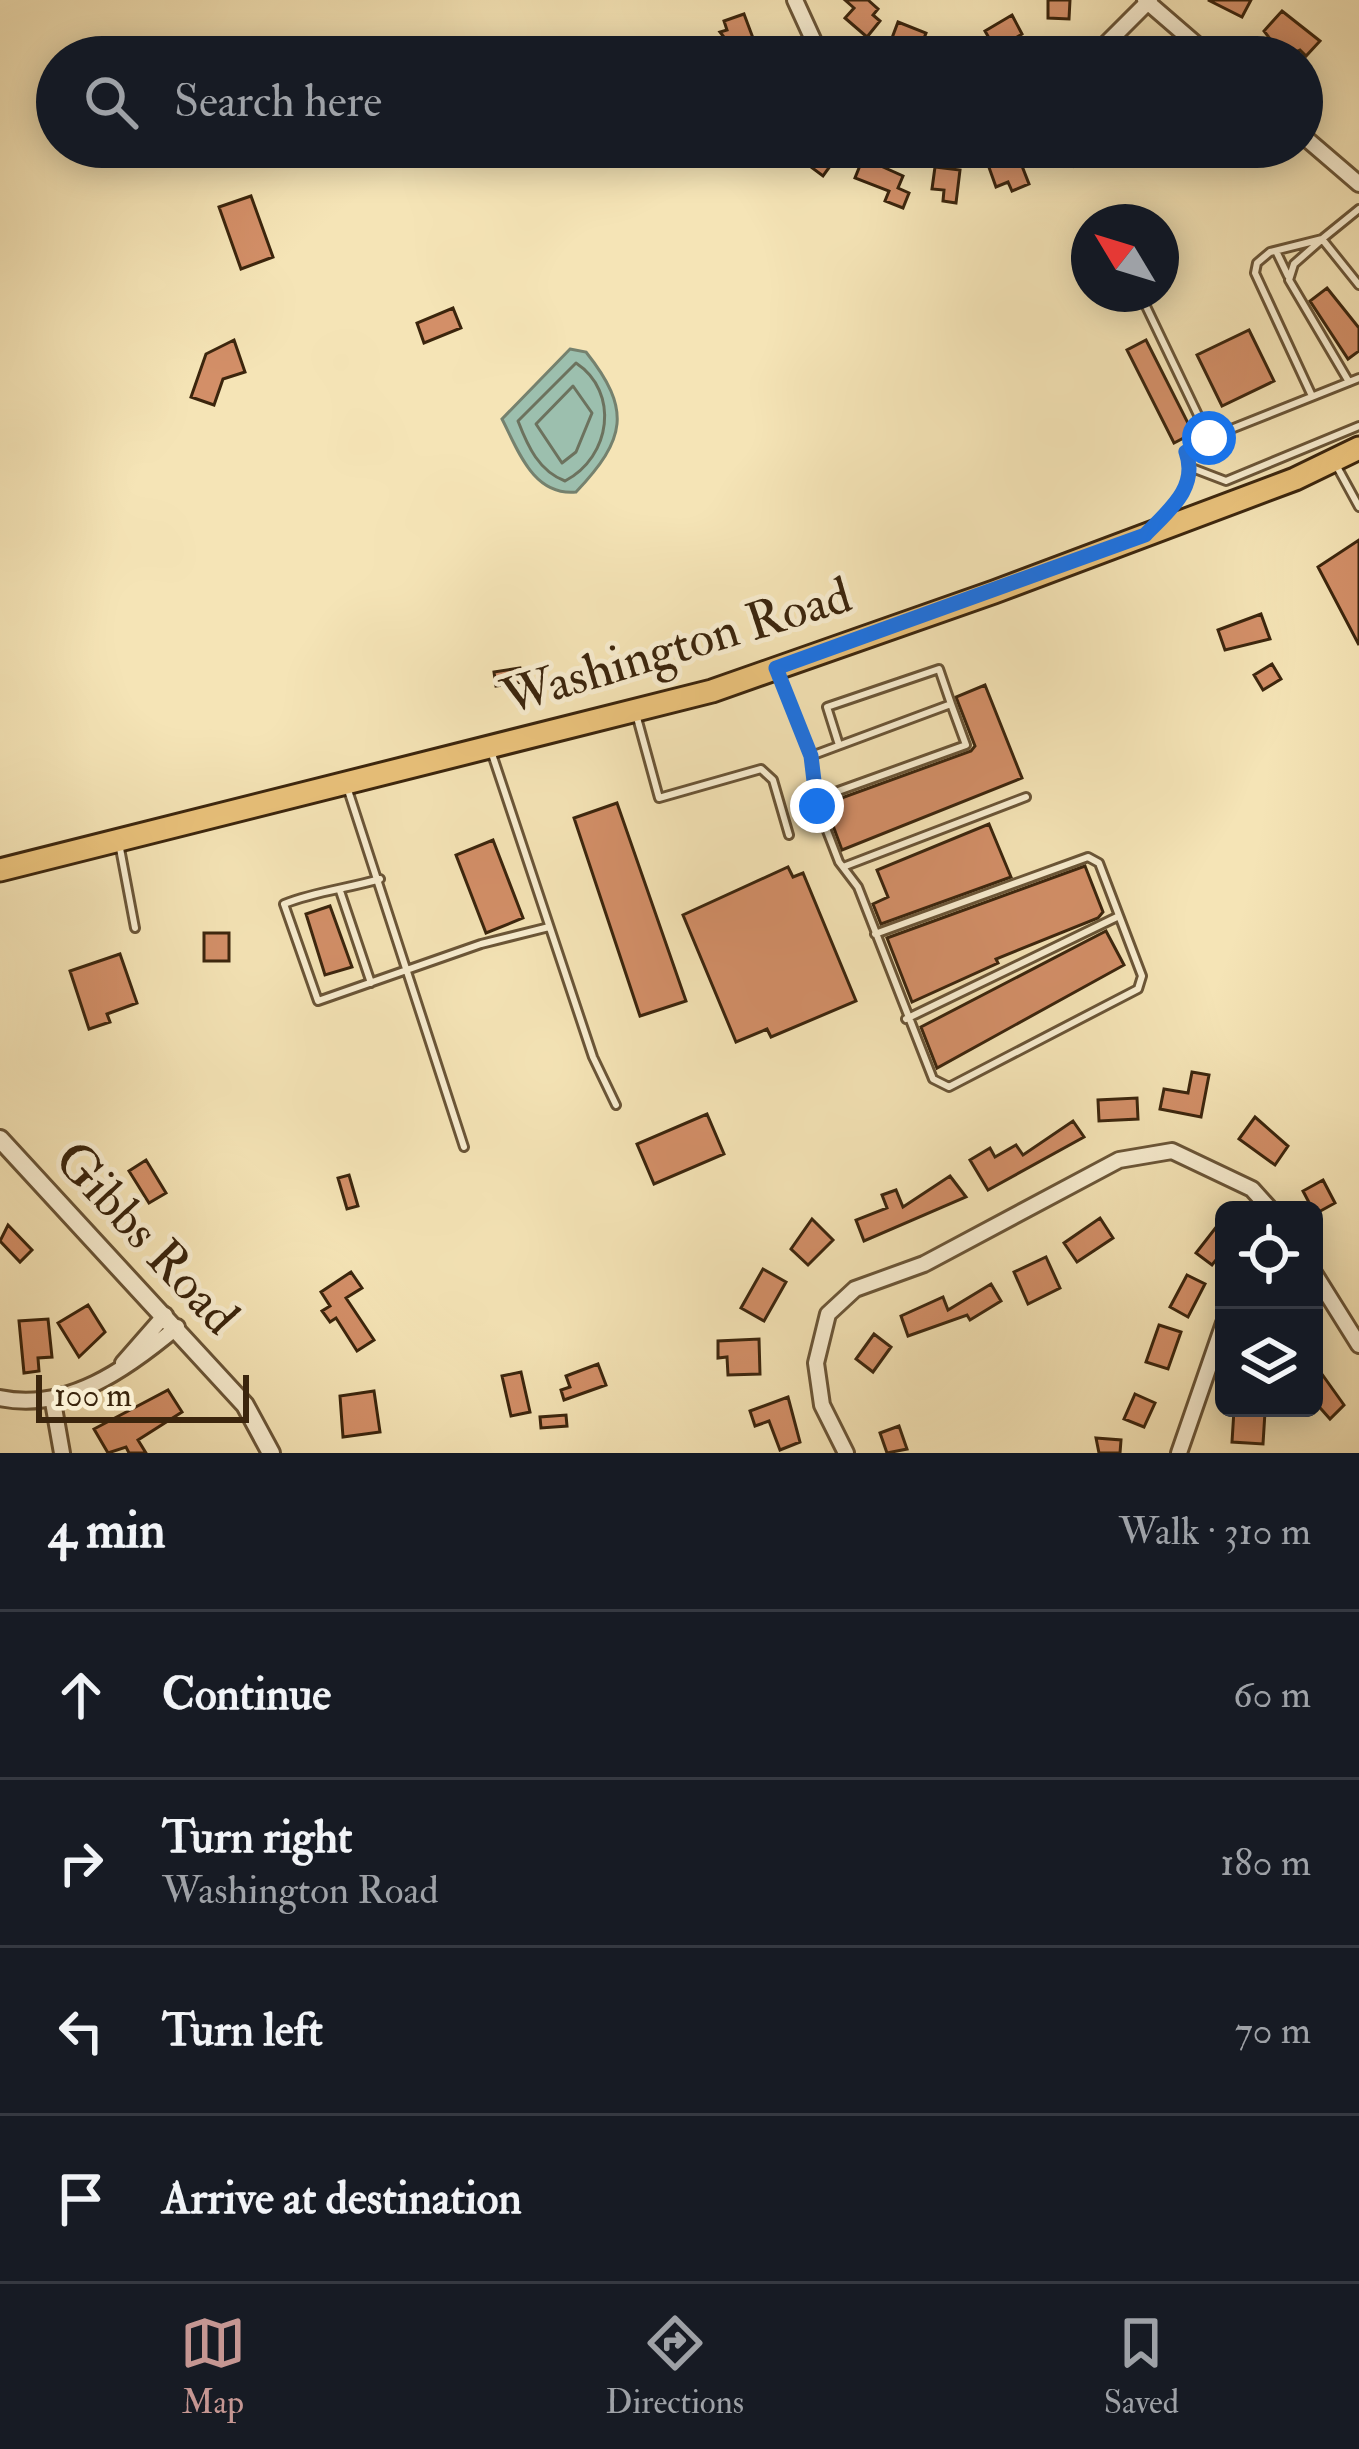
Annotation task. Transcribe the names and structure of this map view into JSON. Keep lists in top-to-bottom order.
{
  "streets": {
    "main road": ["Washington Road"],
    "street": ["Gibbs Road"]
  },
  "scale_bar": "100 m",
  "north": "top left",
  "page": {
    "search": "Search here",
    "scale": "100 m",
    "heading": ["4 min", "Walk · 310 m"],
    "list": [
      ["Continue", "60 m"],
      ["Turn right", "Washington Road", "180 m"],
      ["Turn left", "70 m"],
      "Arrive at destination"
    ],
    "nav": ["Map", "Directions", "Saved"]
  }
}
